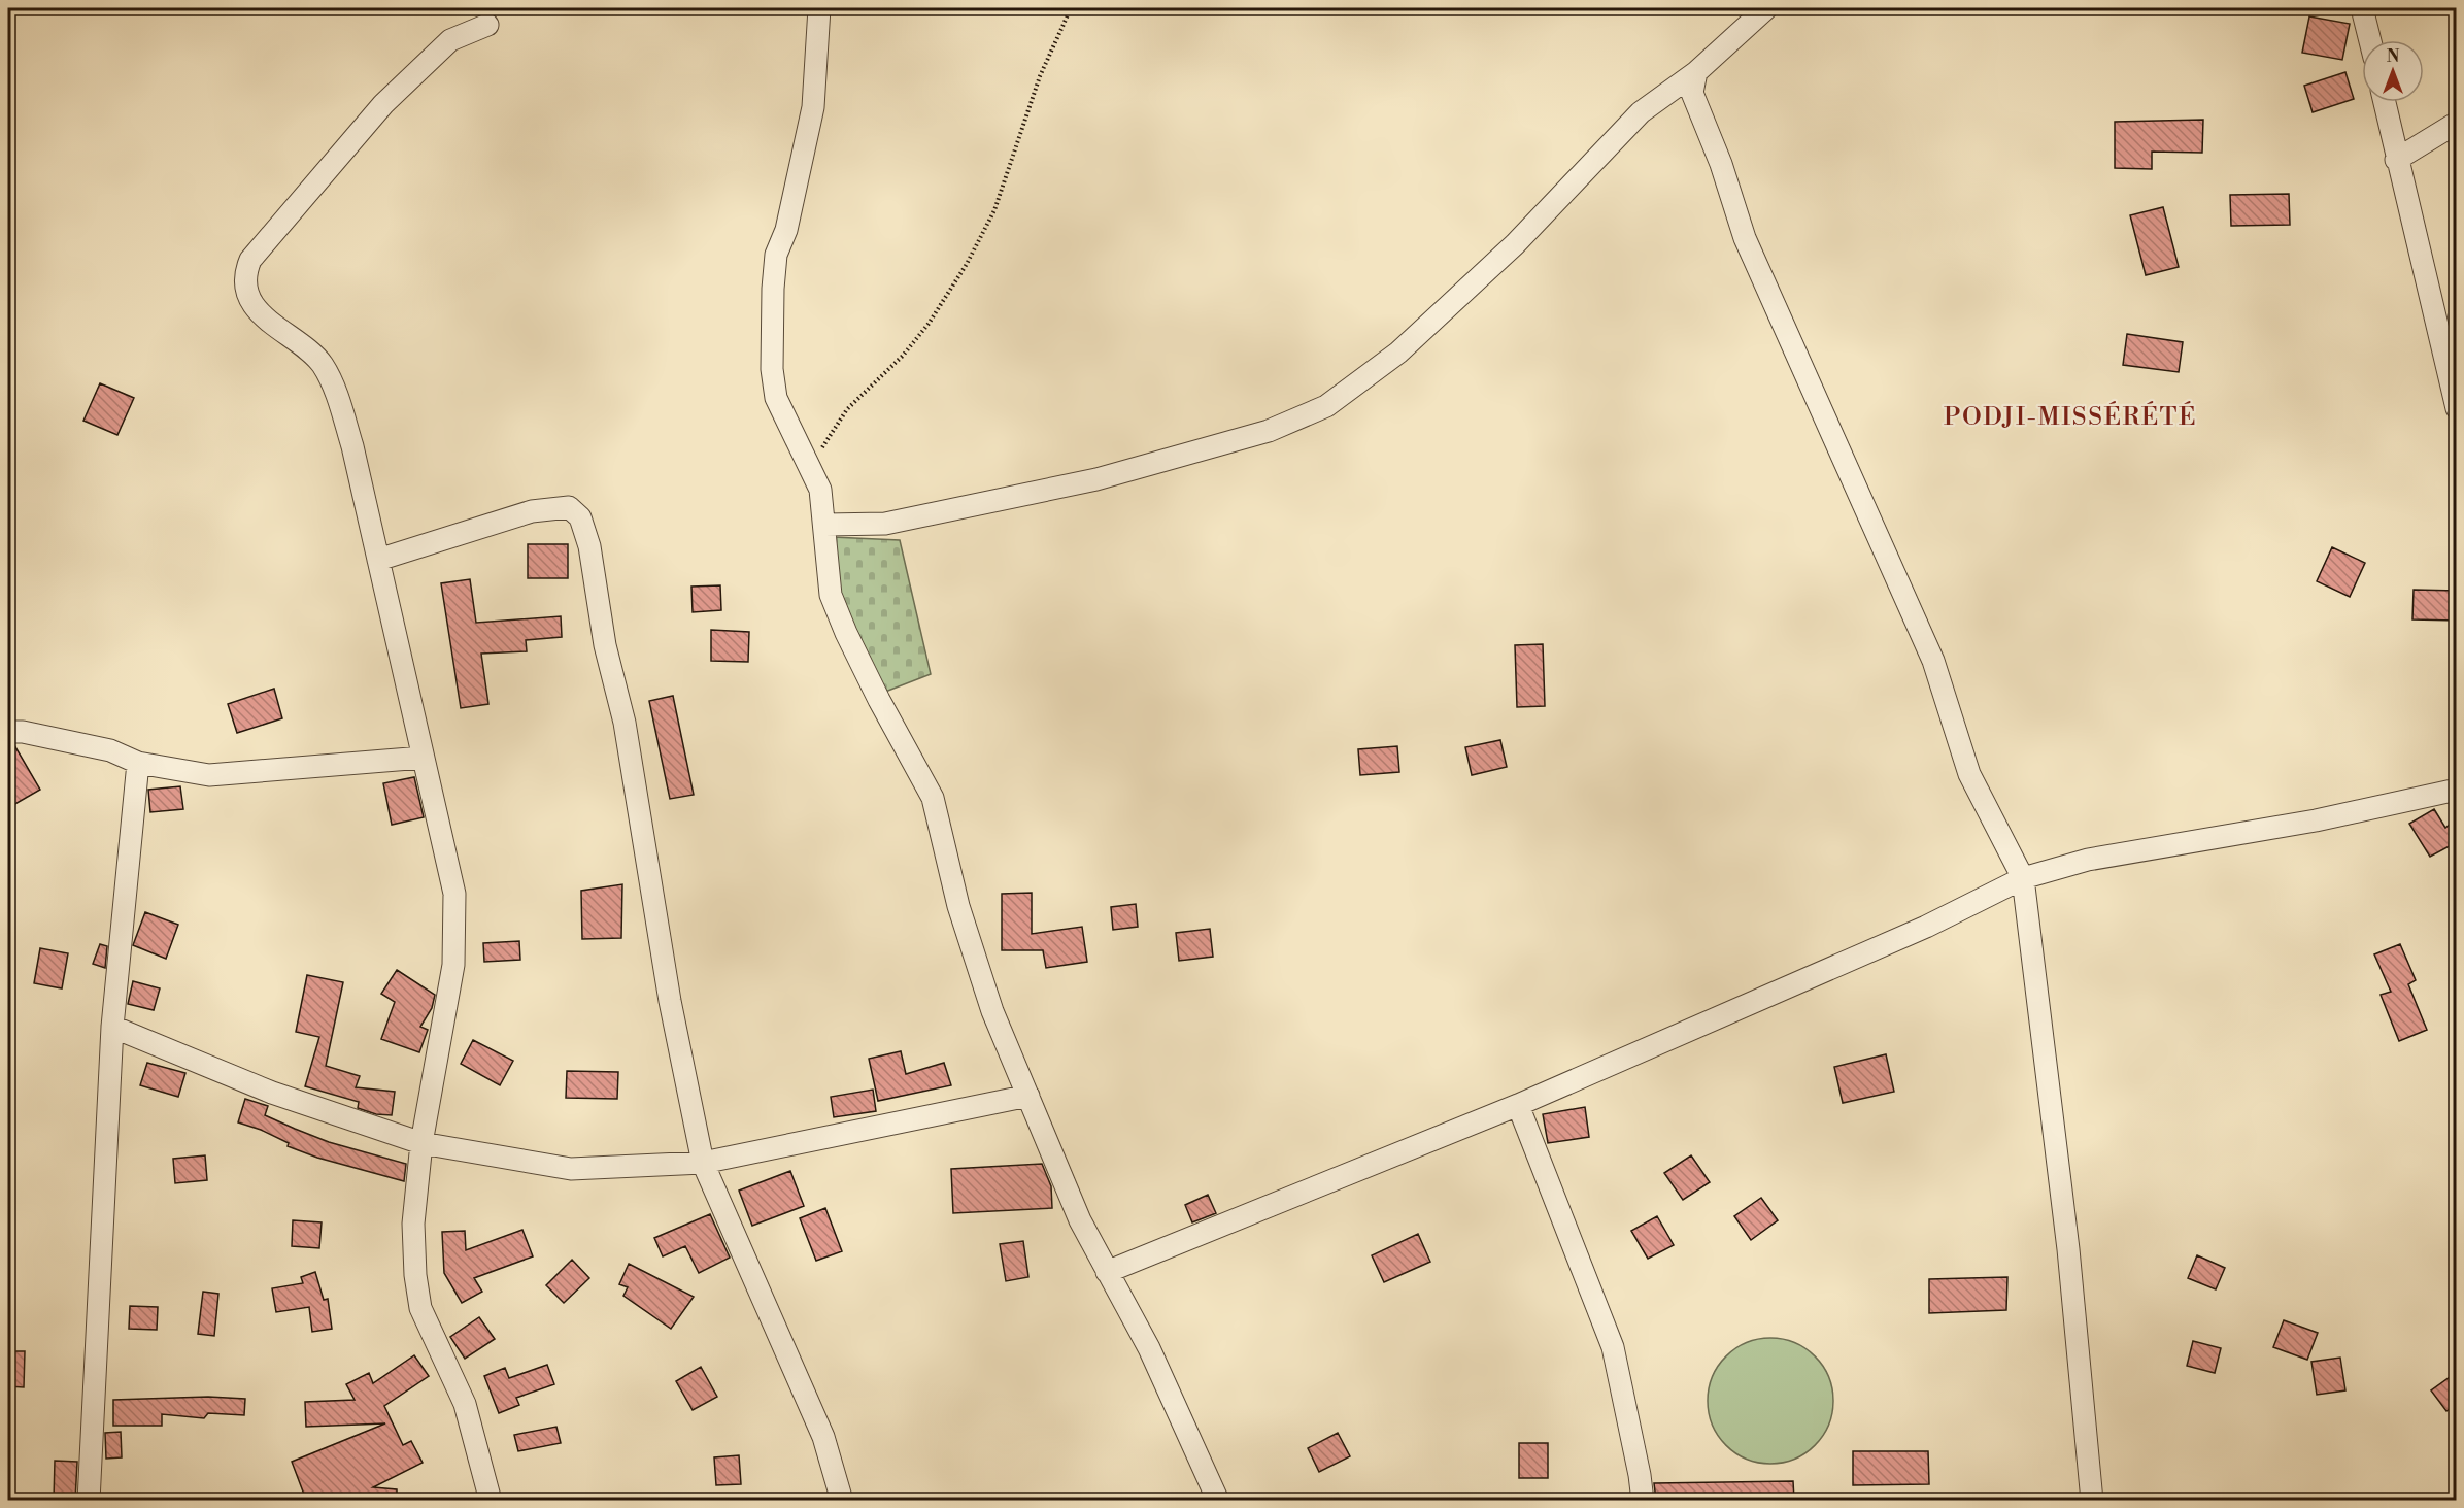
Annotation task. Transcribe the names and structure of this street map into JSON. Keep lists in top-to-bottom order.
{
  "districts": ["PODJI-MISSÉRÉTÉ"],
  "north": "top"
}
